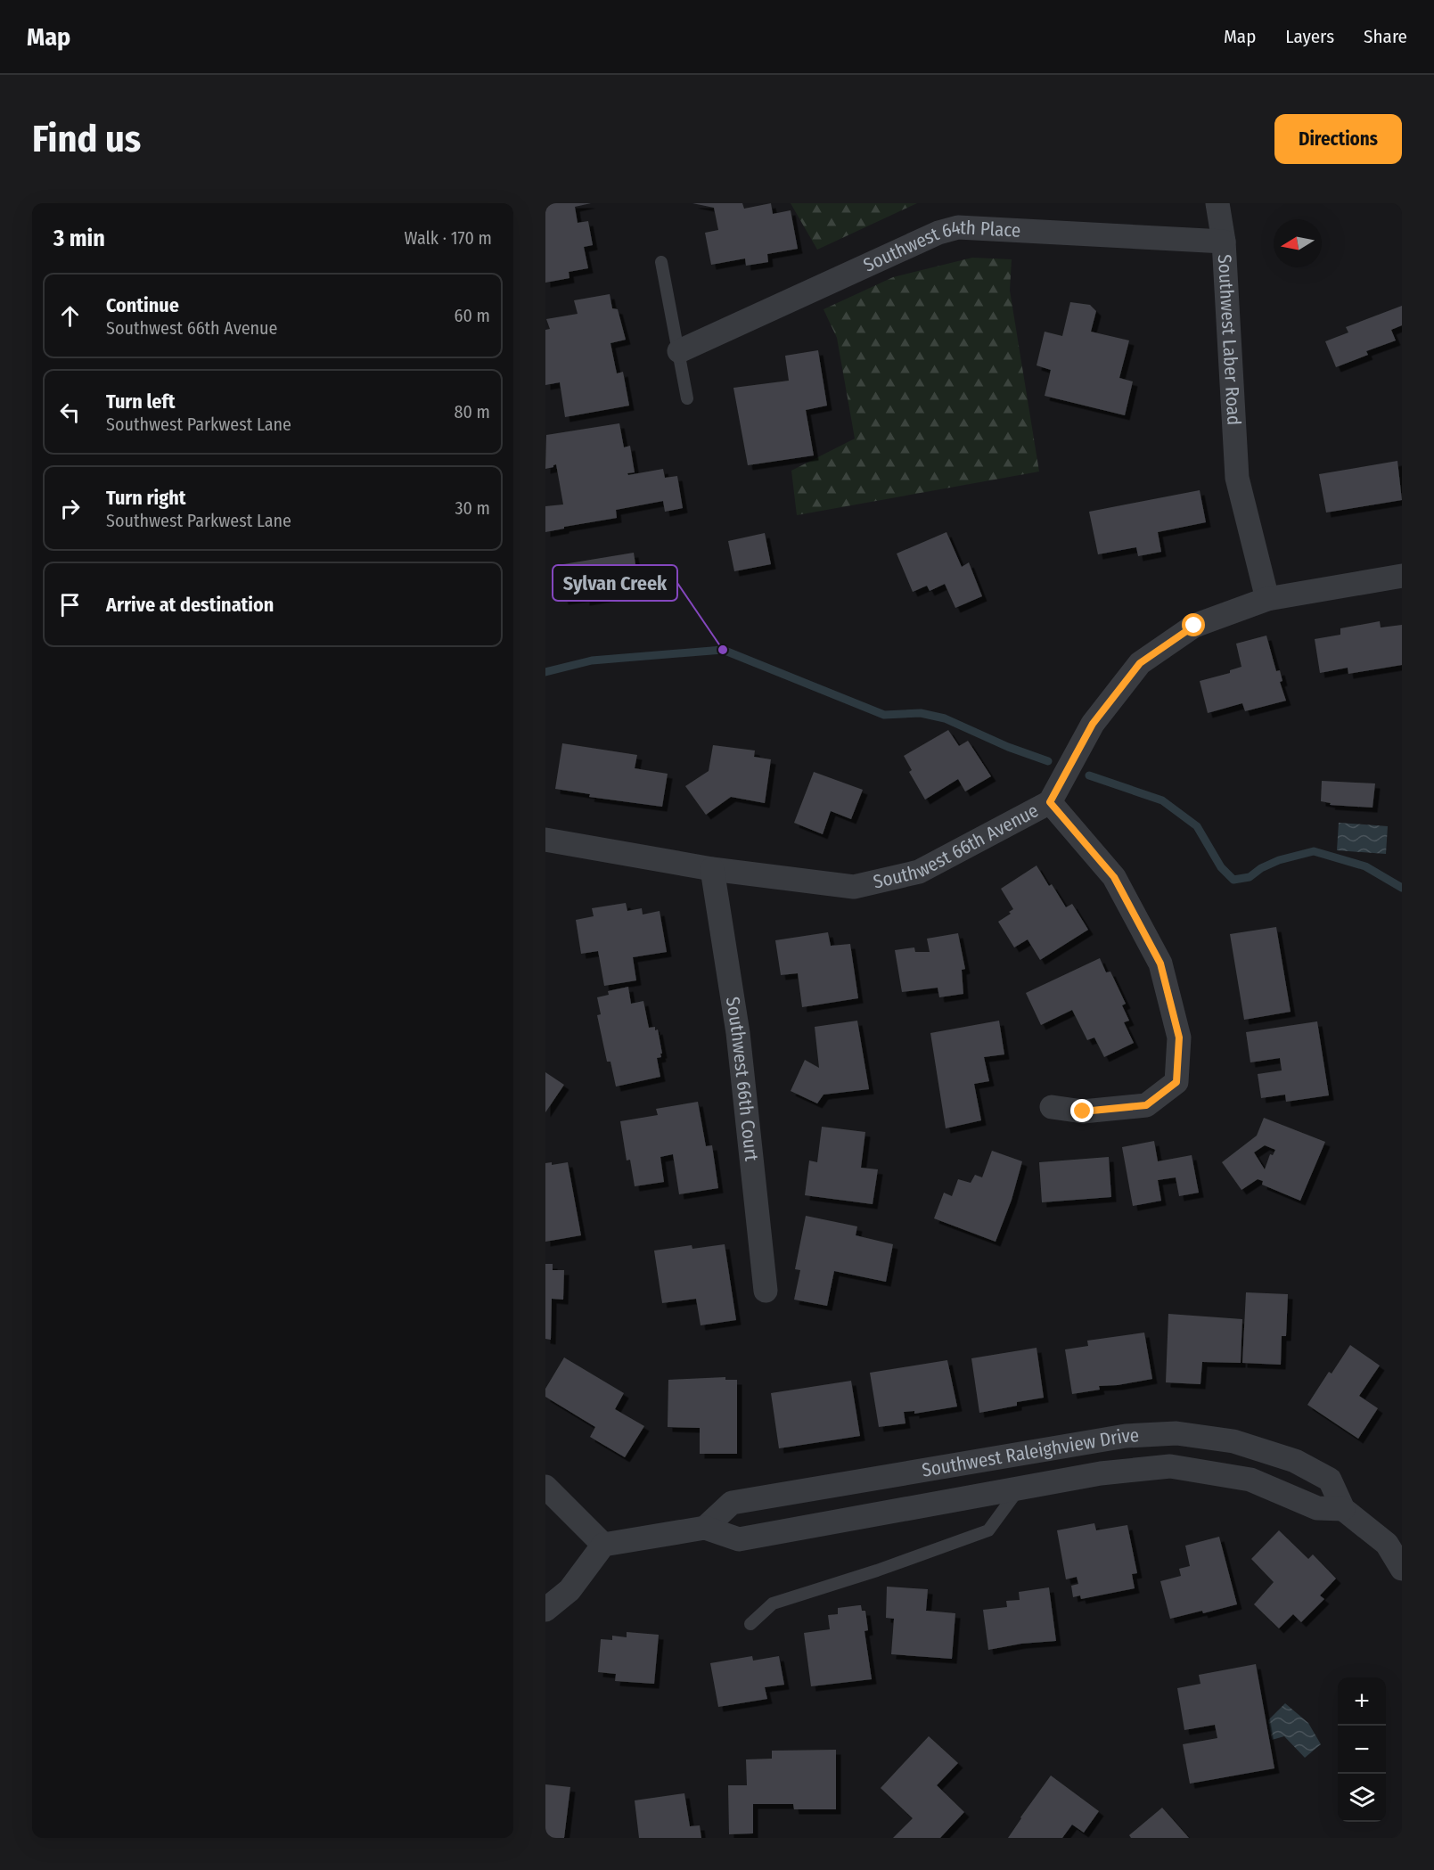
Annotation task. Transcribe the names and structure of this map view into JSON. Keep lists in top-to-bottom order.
{
  "streets": {
    "street": [
      "Southwest 64th Place",
      "Southwest Laber Road",
      "Southwest 66th Avenue",
      "Southwest 66th Court",
      "Southwest Raleighview Drive"
    ]
  },
  "crossings": [
    ["Southwest 64th Place", "Southwest Laber Road"],
    ["Southwest Laber Road", "Southwest 66th Avenue"],
    ["Southwest 66th Avenue", "Southwest 66th Court"]
  ],
  "places": ["Sylvan Creek"],
  "north": "left",
  "page": {
    "header": "Map",
    "nav": ["Map", "Layers", "Share"],
    "buttons": "Directions",
    "title": "Find us",
    "heading": ["3 min", "Walk · 170 m"],
    "list": [
      ["Continue", "Southwest 66th Avenue", "60 m"],
      ["Turn left", "Southwest Parkwest Lane", "80 m"],
      ["Turn right", "Southwest Parkwest Lane", "30 m"],
      "Arrive at destination"
    ],
    "map_buttons": ["+", "−"]
  }
}
